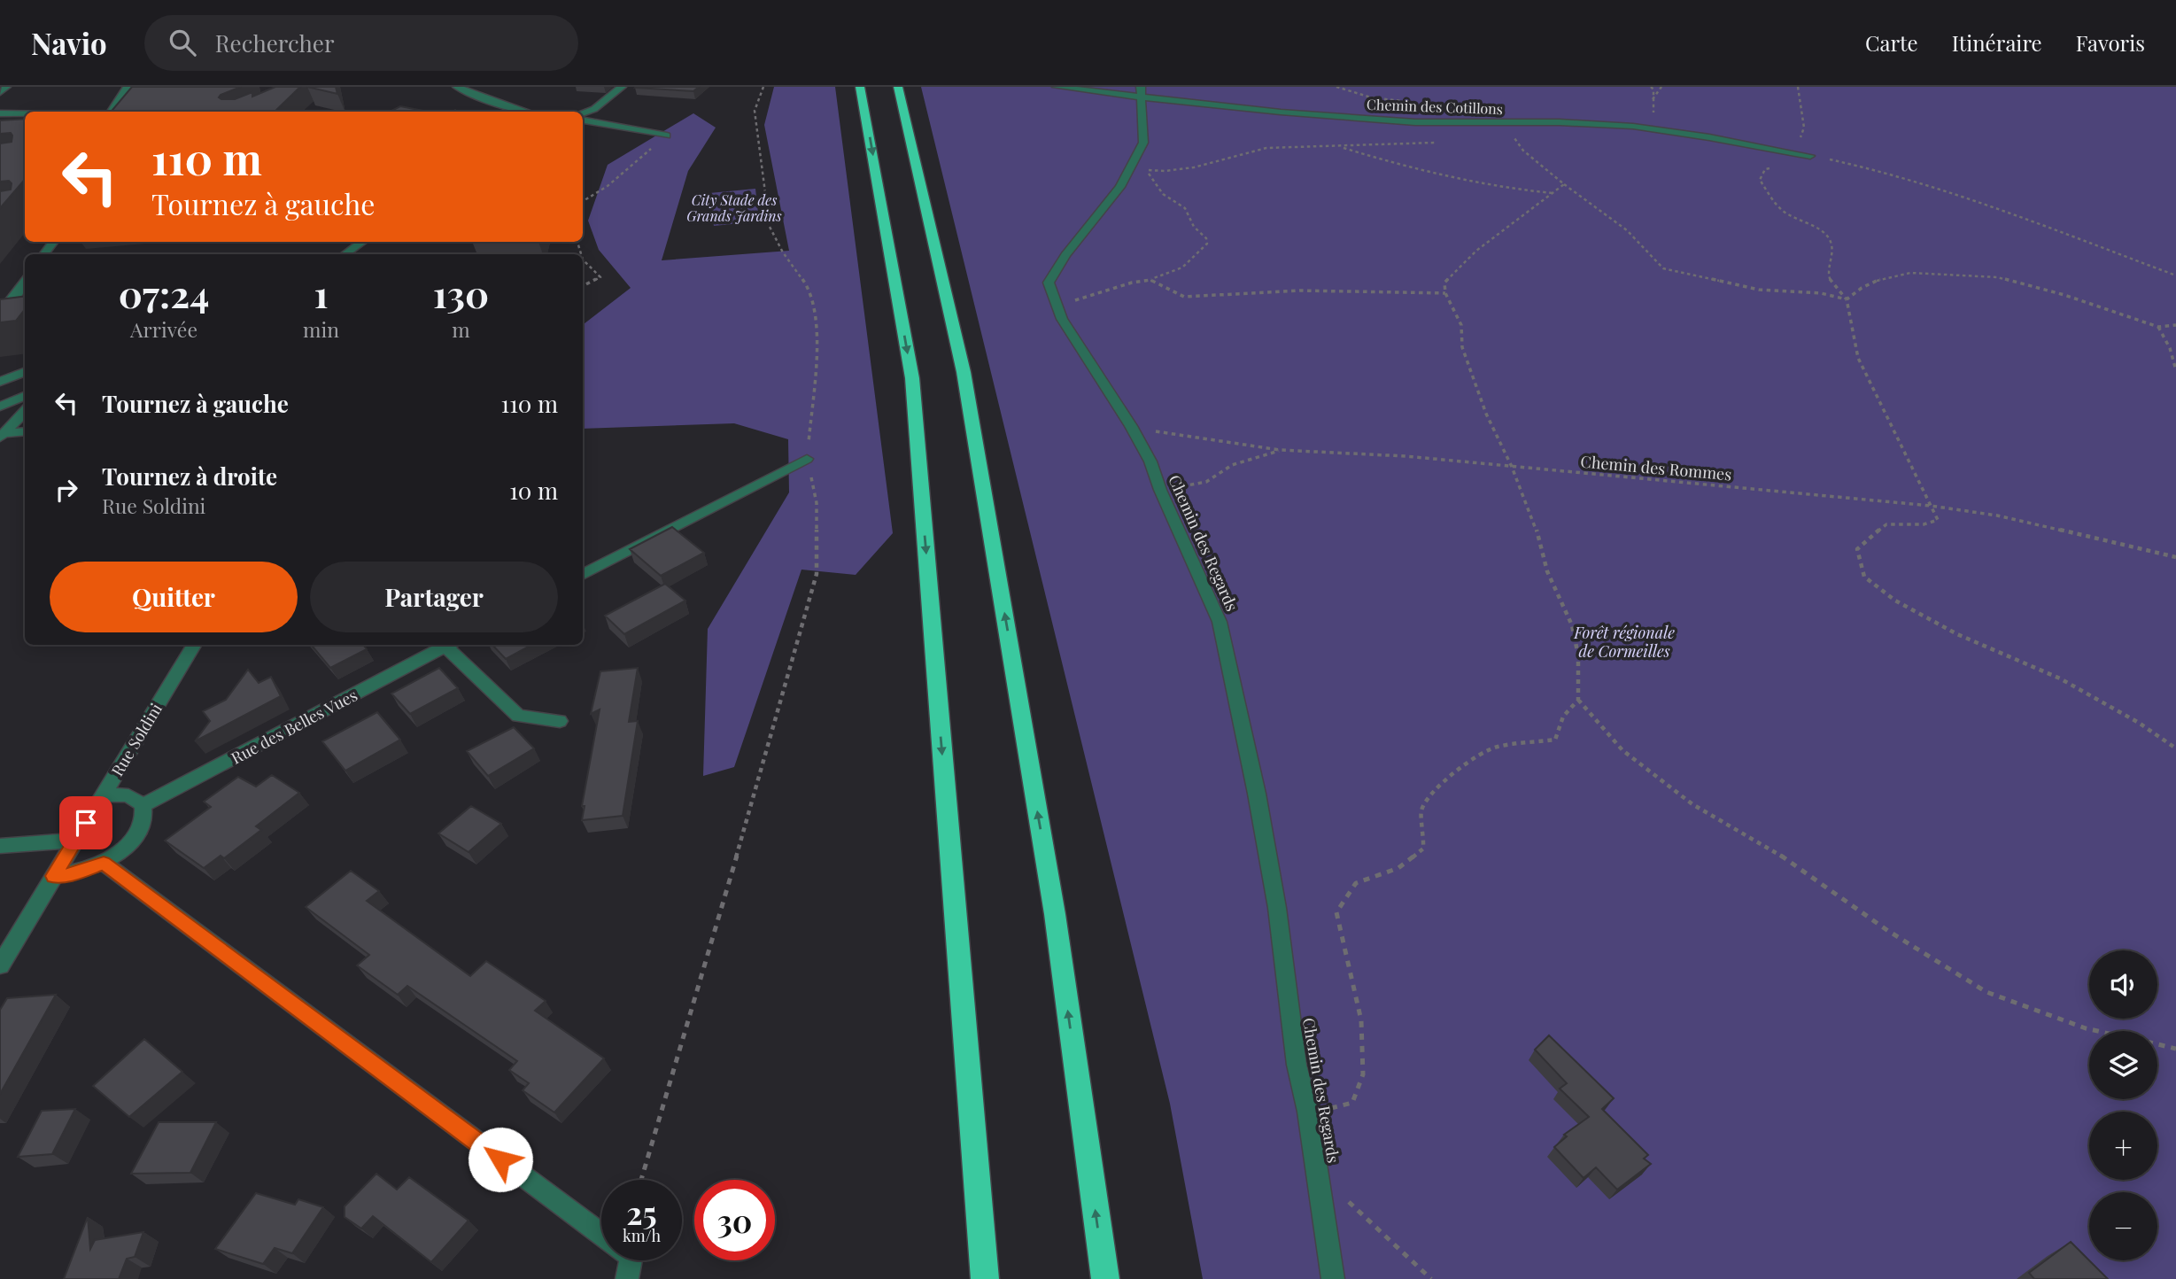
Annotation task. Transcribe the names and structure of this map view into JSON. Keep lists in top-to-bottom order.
{
  "streets": {
    "street": [
      "Chemin des Cotillons",
      "Chemin des Regards",
      "Rue des Belles Vues",
      "Rue Soldini"
    ],
    "path": ["Chemin des Rommes"]
  },
  "crossings": [
    ["Chemin des Cotillons", "Chemin des Regards"],
    ["Chemin des Rommes", "Chemin des Regards"]
  ],
  "parks": ["City Stade des Grands Jardins", "Forêt régionale de Cormeilles"],
  "page": {
    "header": "Navio",
    "search": "Rechercher",
    "nav": ["Carte", "Itinéraire", "Favoris"],
    "turn": ["110 m", "Tournez à gauche"],
    "eta": [
      "07:24",
      "Arrivée",
      "1",
      "min",
      "130",
      "m"
    ],
    "list": [
      {
        "name": "Tournez à gauche",
        "value": "110 m"
      },
      {
        "name": "Tournez à droite",
        "note": "Rue Soldini",
        "value": "10 m"
      }
    ],
    "buttons": ["Quitter", "Partager"],
    "map_buttons": ["+", "−"],
    "speed": "25 km/h",
    "limit": "30"
  }
}
